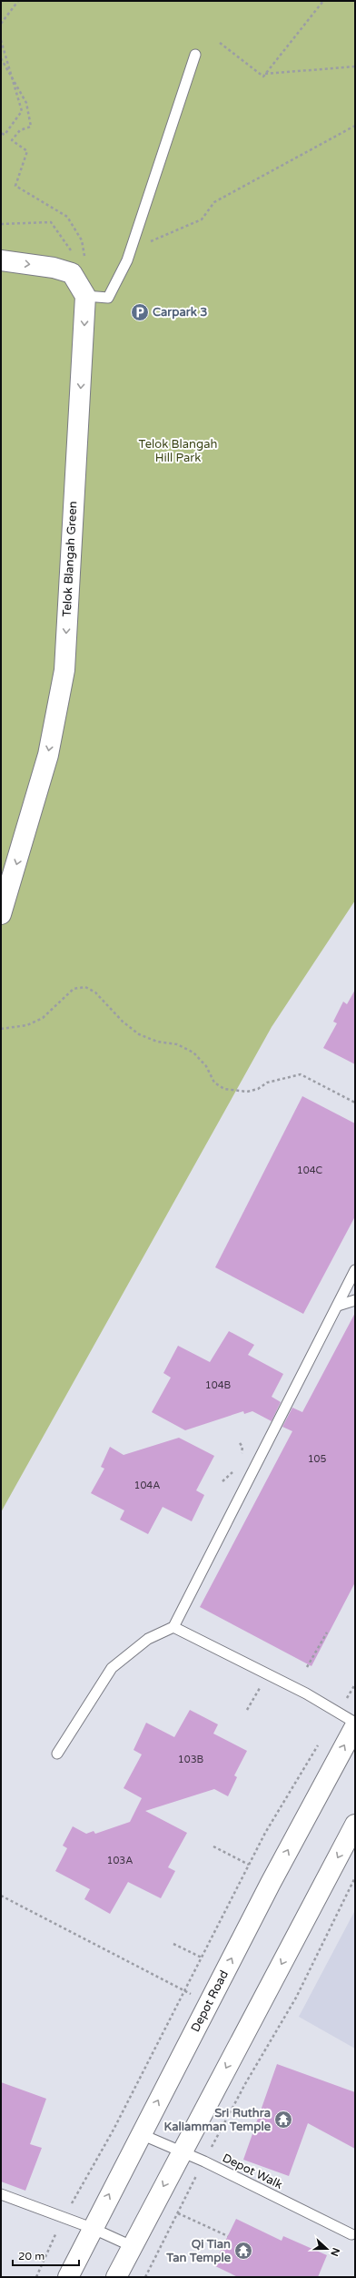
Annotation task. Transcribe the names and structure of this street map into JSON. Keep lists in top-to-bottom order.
{
  "streets": {
    "street": ["Telok Blangah Green", "Depot Road"],
    "lane": ["Depot Walk"]
  },
  "crossings": [
    ["Depot Road", "Depot Walk"]
  ],
  "one_way": ["Telok Blangah Green"],
  "parks": ["Telok Blangah Hill Park"],
  "places": {
    "parking": ["Carpark 3"],
    "temple": ["Sri Ruthra Kaliamman Temple", "Qi Tian Tan Temple"]
  },
  "house_numbers": [
    "104C",
    "104B",
    "105",
    "104A",
    "103B",
    "103A"
  ],
  "scale_bar": "20 m",
  "north": "right"
}
